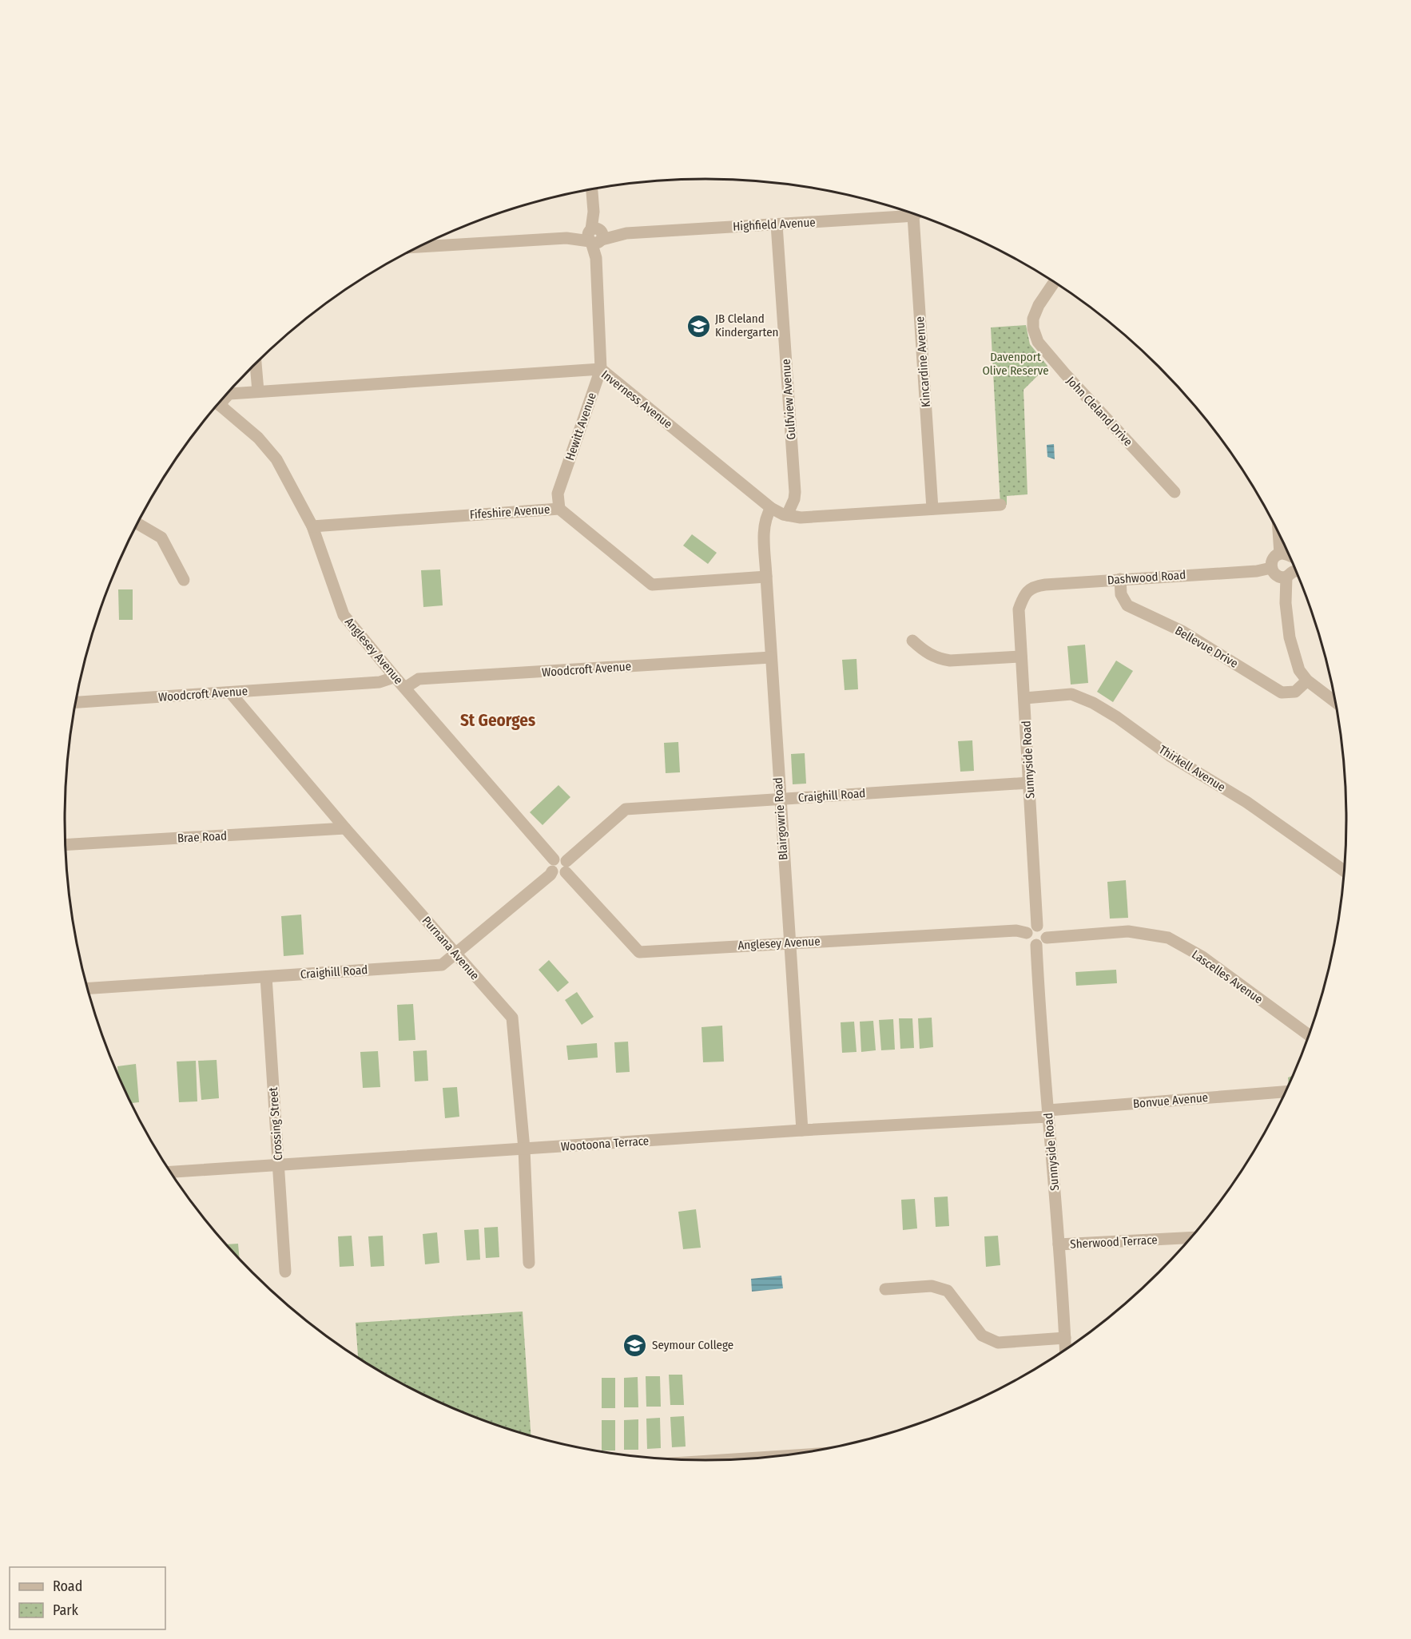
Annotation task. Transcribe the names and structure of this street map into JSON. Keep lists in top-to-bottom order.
{
  "streets": {
    "street": [
      "Highfield Avenue",
      "Kincardine Avenue",
      "Inverness Avenue",
      "Gulfview Avenue",
      "John Cleland Drive",
      "Hewitt Avenue",
      "Fifeshire Avenue",
      "Dashwood Road",
      "Bellevue Drive",
      "Anglesey Avenue",
      "Woodcroft Avenue",
      "Sunnyside Road",
      "Thirkell Avenue",
      "Craighill Road",
      "Blairgowrie Road",
      "Brae Road",
      "Purnana Avenue",
      "Lascelles Avenue",
      "Bonvue Avenue",
      "Crossing Street",
      "Wootoona Terrace",
      "Sherwood Terrace"
    ]
  },
  "crossings": [
    ["Highfield Avenue", "Gulfview Avenue"],
    ["Highfield Avenue", "Hewitt Avenue"],
    ["Kincardine Avenue", "Inverness Avenue"],
    ["Inverness Avenue", "Gulfview Avenue"],
    ["Inverness Avenue", "Hewitt Avenue"],
    ["Inverness Avenue", "Blairgowrie Road"],
    ["Hewitt Avenue", "Fifeshire Avenue"],
    ["Fifeshire Avenue", "Anglesey Avenue"],
    ["Fifeshire Avenue", "Blairgowrie Road"],
    ["Dashwood Road", "Bellevue Drive"],
    ["Dashwood Road", "Sunnyside Road"],
    ["Anglesey Avenue", "Woodcroft Avenue"],
    ["Anglesey Avenue", "Sunnyside Road"],
    ["Anglesey Avenue", "Craighill Road"],
    ["Anglesey Avenue", "Blairgowrie Road"],
    ["Anglesey Avenue", "Lascelles Avenue"],
    ["Woodcroft Avenue", "Blairgowrie Road"],
    ["Woodcroft Avenue", "Purnana Avenue"],
    ["Sunnyside Road", "Thirkell Avenue"],
    ["Sunnyside Road", "Craighill Road"],
    ["Sunnyside Road", "Lascelles Avenue"],
    ["Sunnyside Road", "Bonvue Avenue"],
    ["Sunnyside Road", "Wootoona Terrace"],
    ["Sunnyside Road", "Sherwood Terrace"],
    ["Craighill Road", "Blairgowrie Road"],
    ["Craighill Road", "Purnana Avenue"],
    ["Craighill Road", "Crossing Street"],
    ["Blairgowrie Road", "Wootoona Terrace"],
    ["Brae Road", "Purnana Avenue"],
    ["Purnana Avenue", "Wootoona Terrace"],
    ["Bonvue Avenue", "Wootoona Terrace"],
    ["Crossing Street", "Wootoona Terrace"]
  ],
  "districts": ["St Georges"],
  "parks": ["Davenport Olive Reserve"],
  "places": {
    "school or university": ["JB Cleland Kindergarten", "Seymour College"]
  },
  "legend": ["Road", "Park"]
}
